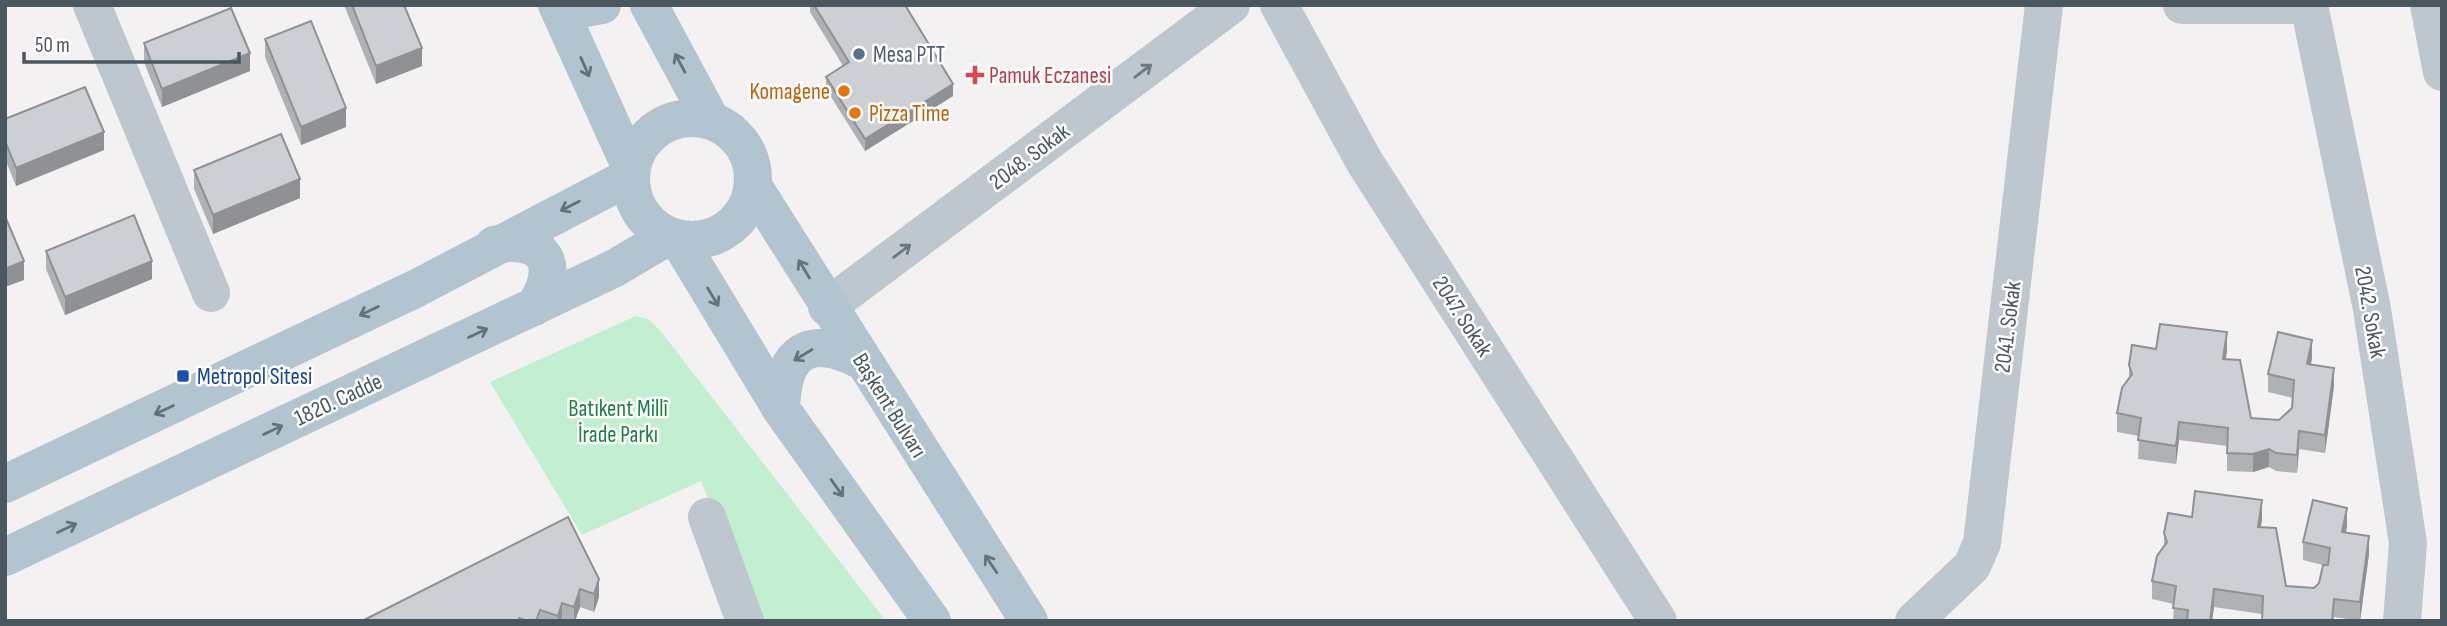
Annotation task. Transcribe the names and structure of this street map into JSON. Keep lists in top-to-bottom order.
{
  "streets": {
    "main road": ["1820. Cadde", "Başkent Bulvarı"],
    "street": [
      "2048. Sokak",
      "2042. Sokak",
      "2047. Sokak",
      "2041. Sokak"
    ]
  },
  "crossings": [
    ["2048. Sokak", "Başkent Bulvarı"],
    ["1820. Cadde", "Başkent Bulvarı"]
  ],
  "one_way": ["2048. Sokak"],
  "parks": ["Batıkent Millî İrade Parkı"],
  "places": {
    "other": ["Mesa PTT", "Komagene", "Pizza Time"],
    "health": ["Pamuk Eczanesi"],
    "transit": ["Metropol Sitesi"]
  },
  "scale_bar": "50 m"
}
